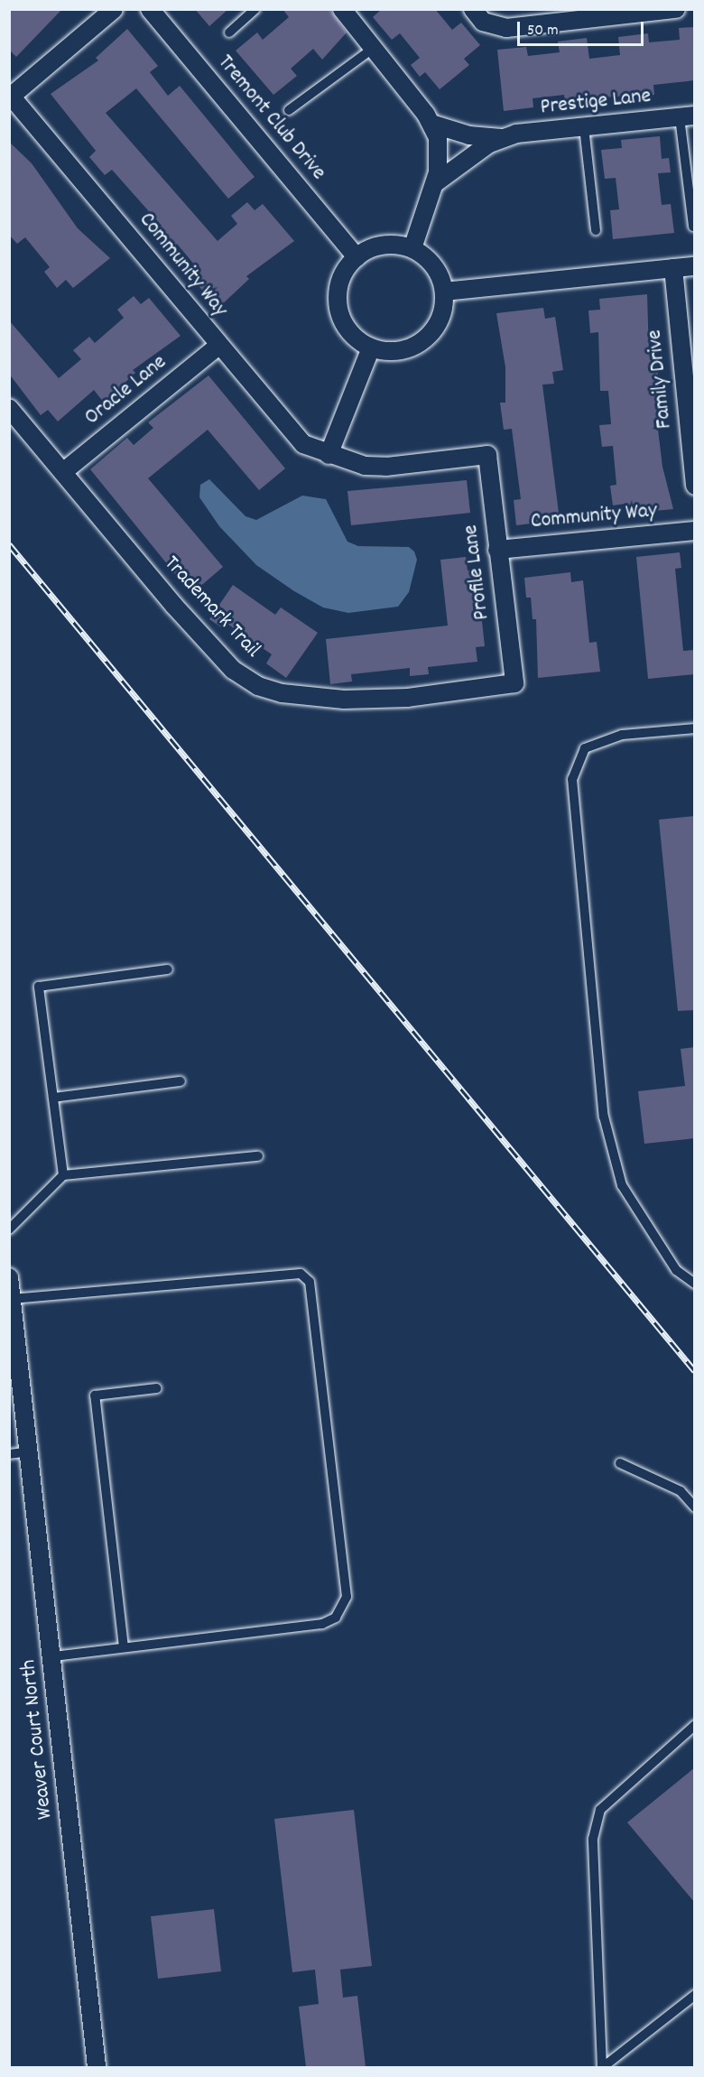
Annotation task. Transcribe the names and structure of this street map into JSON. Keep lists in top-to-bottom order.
{
  "streets": {
    "street": [
      "Prestige Lane",
      "Tremont Club Drive",
      "Community Way",
      "Family Drive",
      "Oracle Lane",
      "Profile Lane",
      "Trademark Trail",
      "Weaver Court North"
    ]
  },
  "crossings": [
    ["Community Way", "Oracle Lane"],
    ["Community Way", "Profile Lane"],
    ["Oracle Lane", "Trademark Trail"],
    ["Profile Lane", "Trademark Trail"]
  ],
  "scale_bar": "50 m"
}
